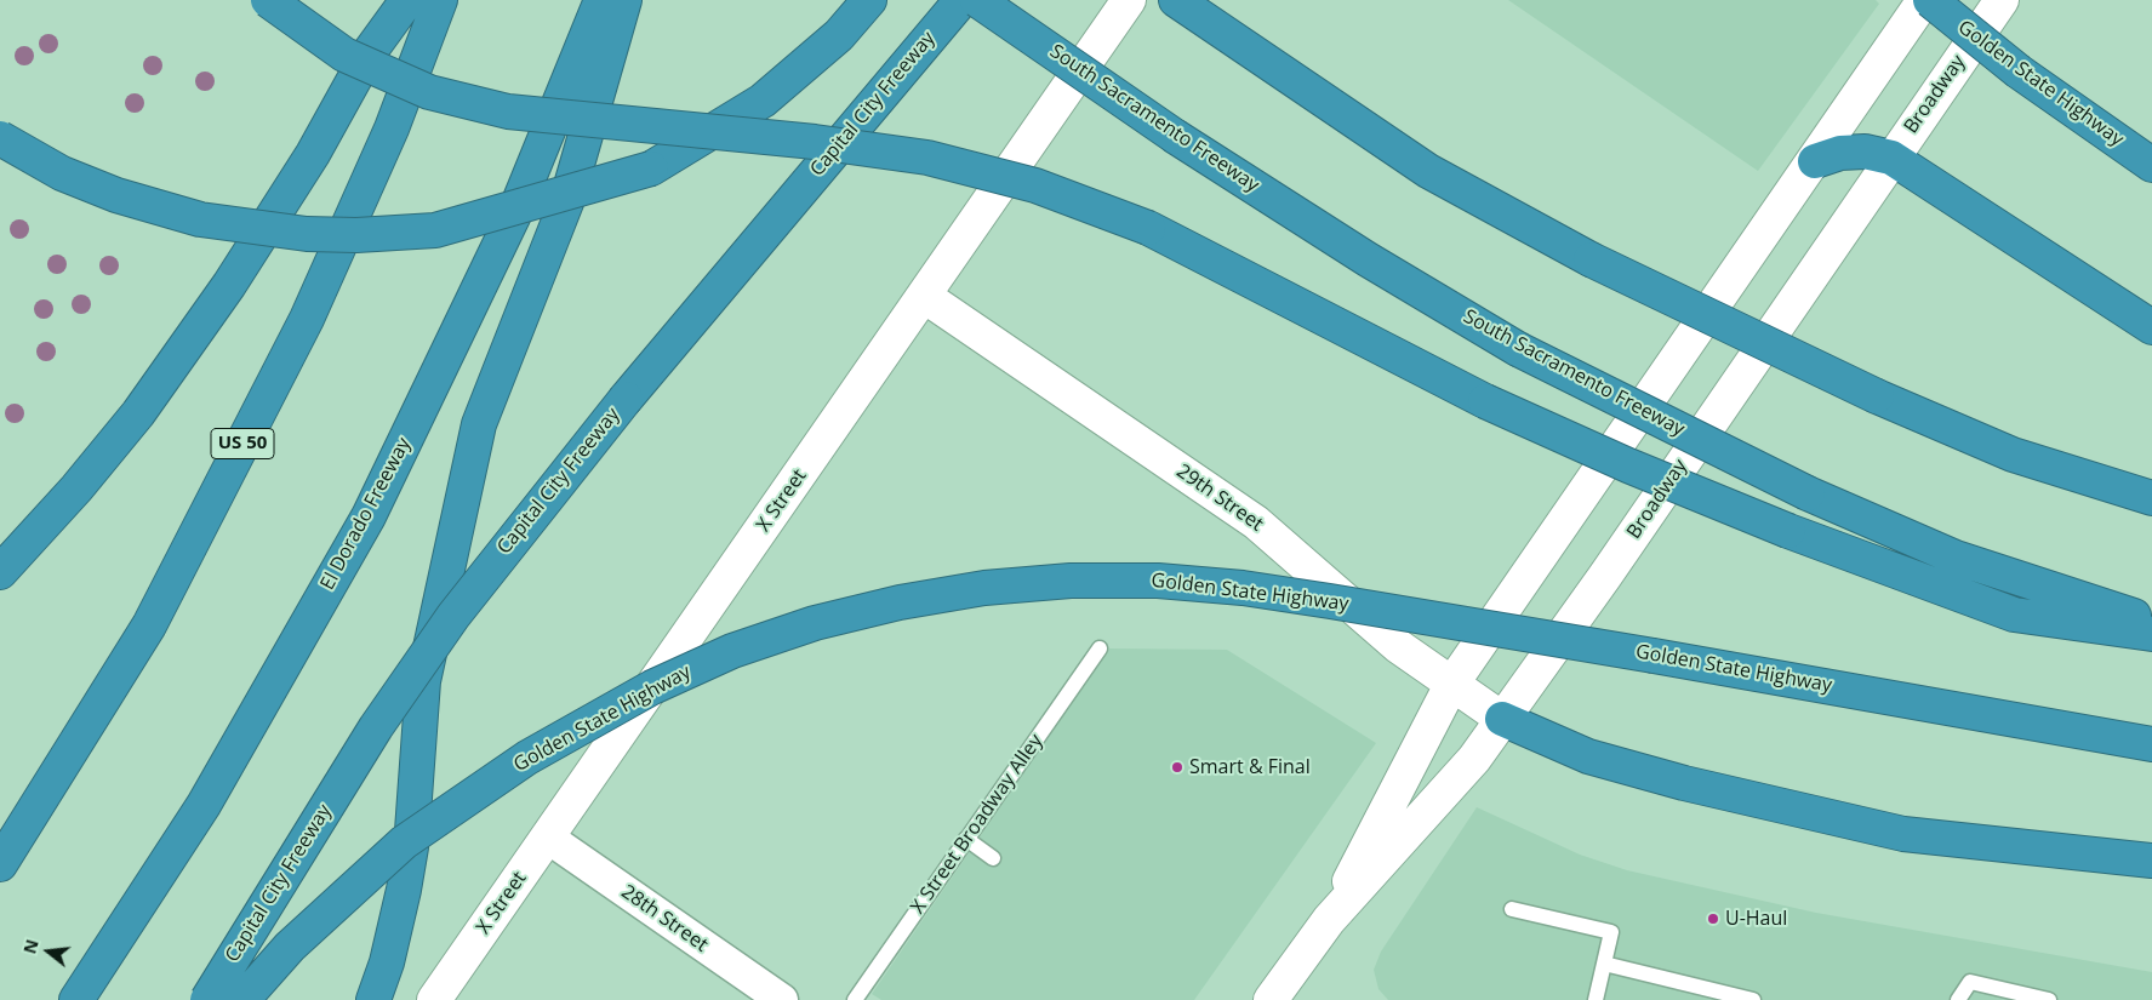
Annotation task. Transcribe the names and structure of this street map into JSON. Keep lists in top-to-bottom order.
{
  "streets": {
    "highway": [
      "Golden State Highway",
      "Capital City Freeway",
      "South Sacramento Freeway",
      "US 50",
      "El Dorado Freeway"
    ],
    "main road": ["Broadway", "29th Street", "X Street"],
    "street": ["28th Street"],
    "lane": ["X Street Broadway Alley"]
  },
  "crossings": [
    ["Broadway", "29th Street"],
    ["29th Street", "X Street"],
    ["X Street", "28th Street"]
  ],
  "places": ["Smart & Final", "U-Haul"],
  "north": "left"
}
